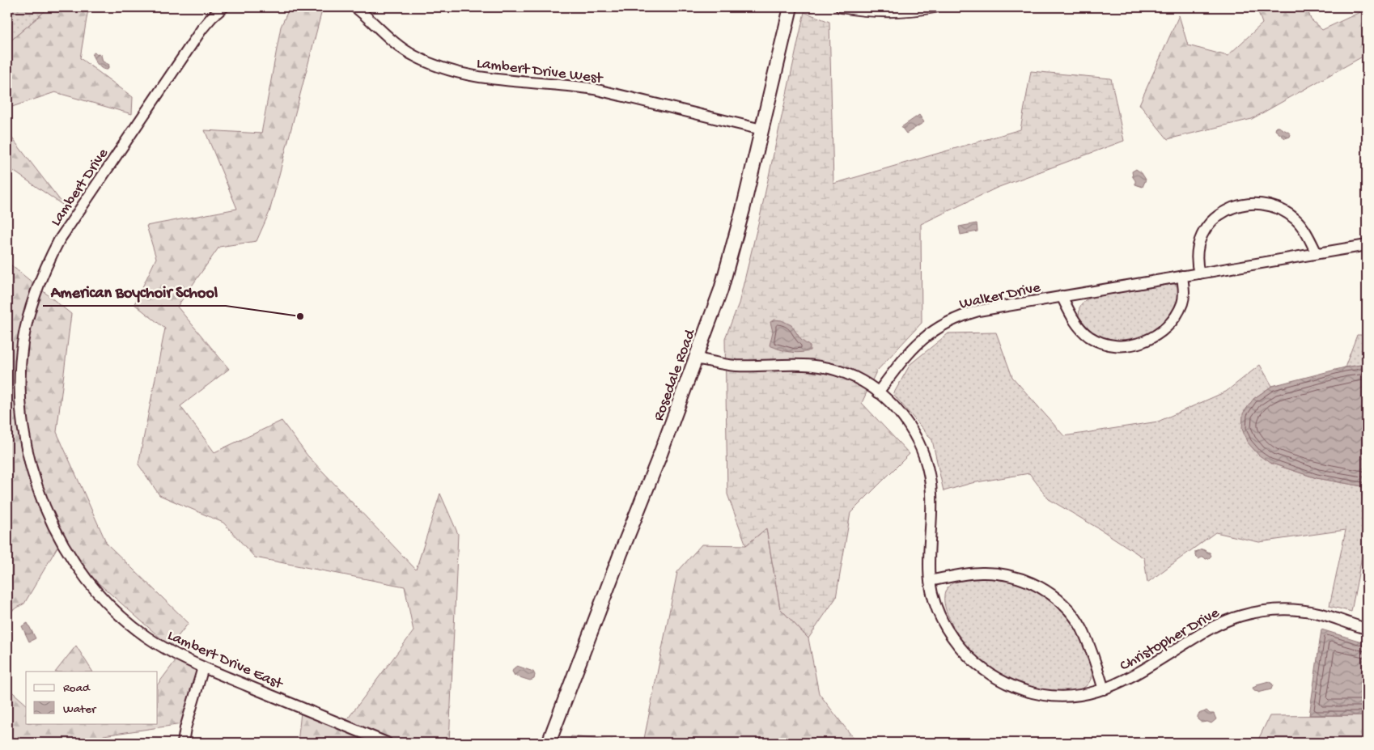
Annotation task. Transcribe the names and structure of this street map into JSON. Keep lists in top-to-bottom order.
{
  "streets": {
    "street": [
      "Lambert Drive West",
      "Lambert Drive",
      "Walker Drive",
      "Rosedale Road",
      "Christopher Drive",
      "Lambert Drive East"
    ]
  },
  "crossings": [
    ["Lambert Drive West", "Rosedale Road"],
    ["Lambert Drive", "Lambert Drive East"],
    ["Walker Drive", "Christopher Drive"],
    ["Rosedale Road", "Christopher Drive"]
  ],
  "places": ["American Boychoir School"],
  "legend": ["Road", "Water"]
}
